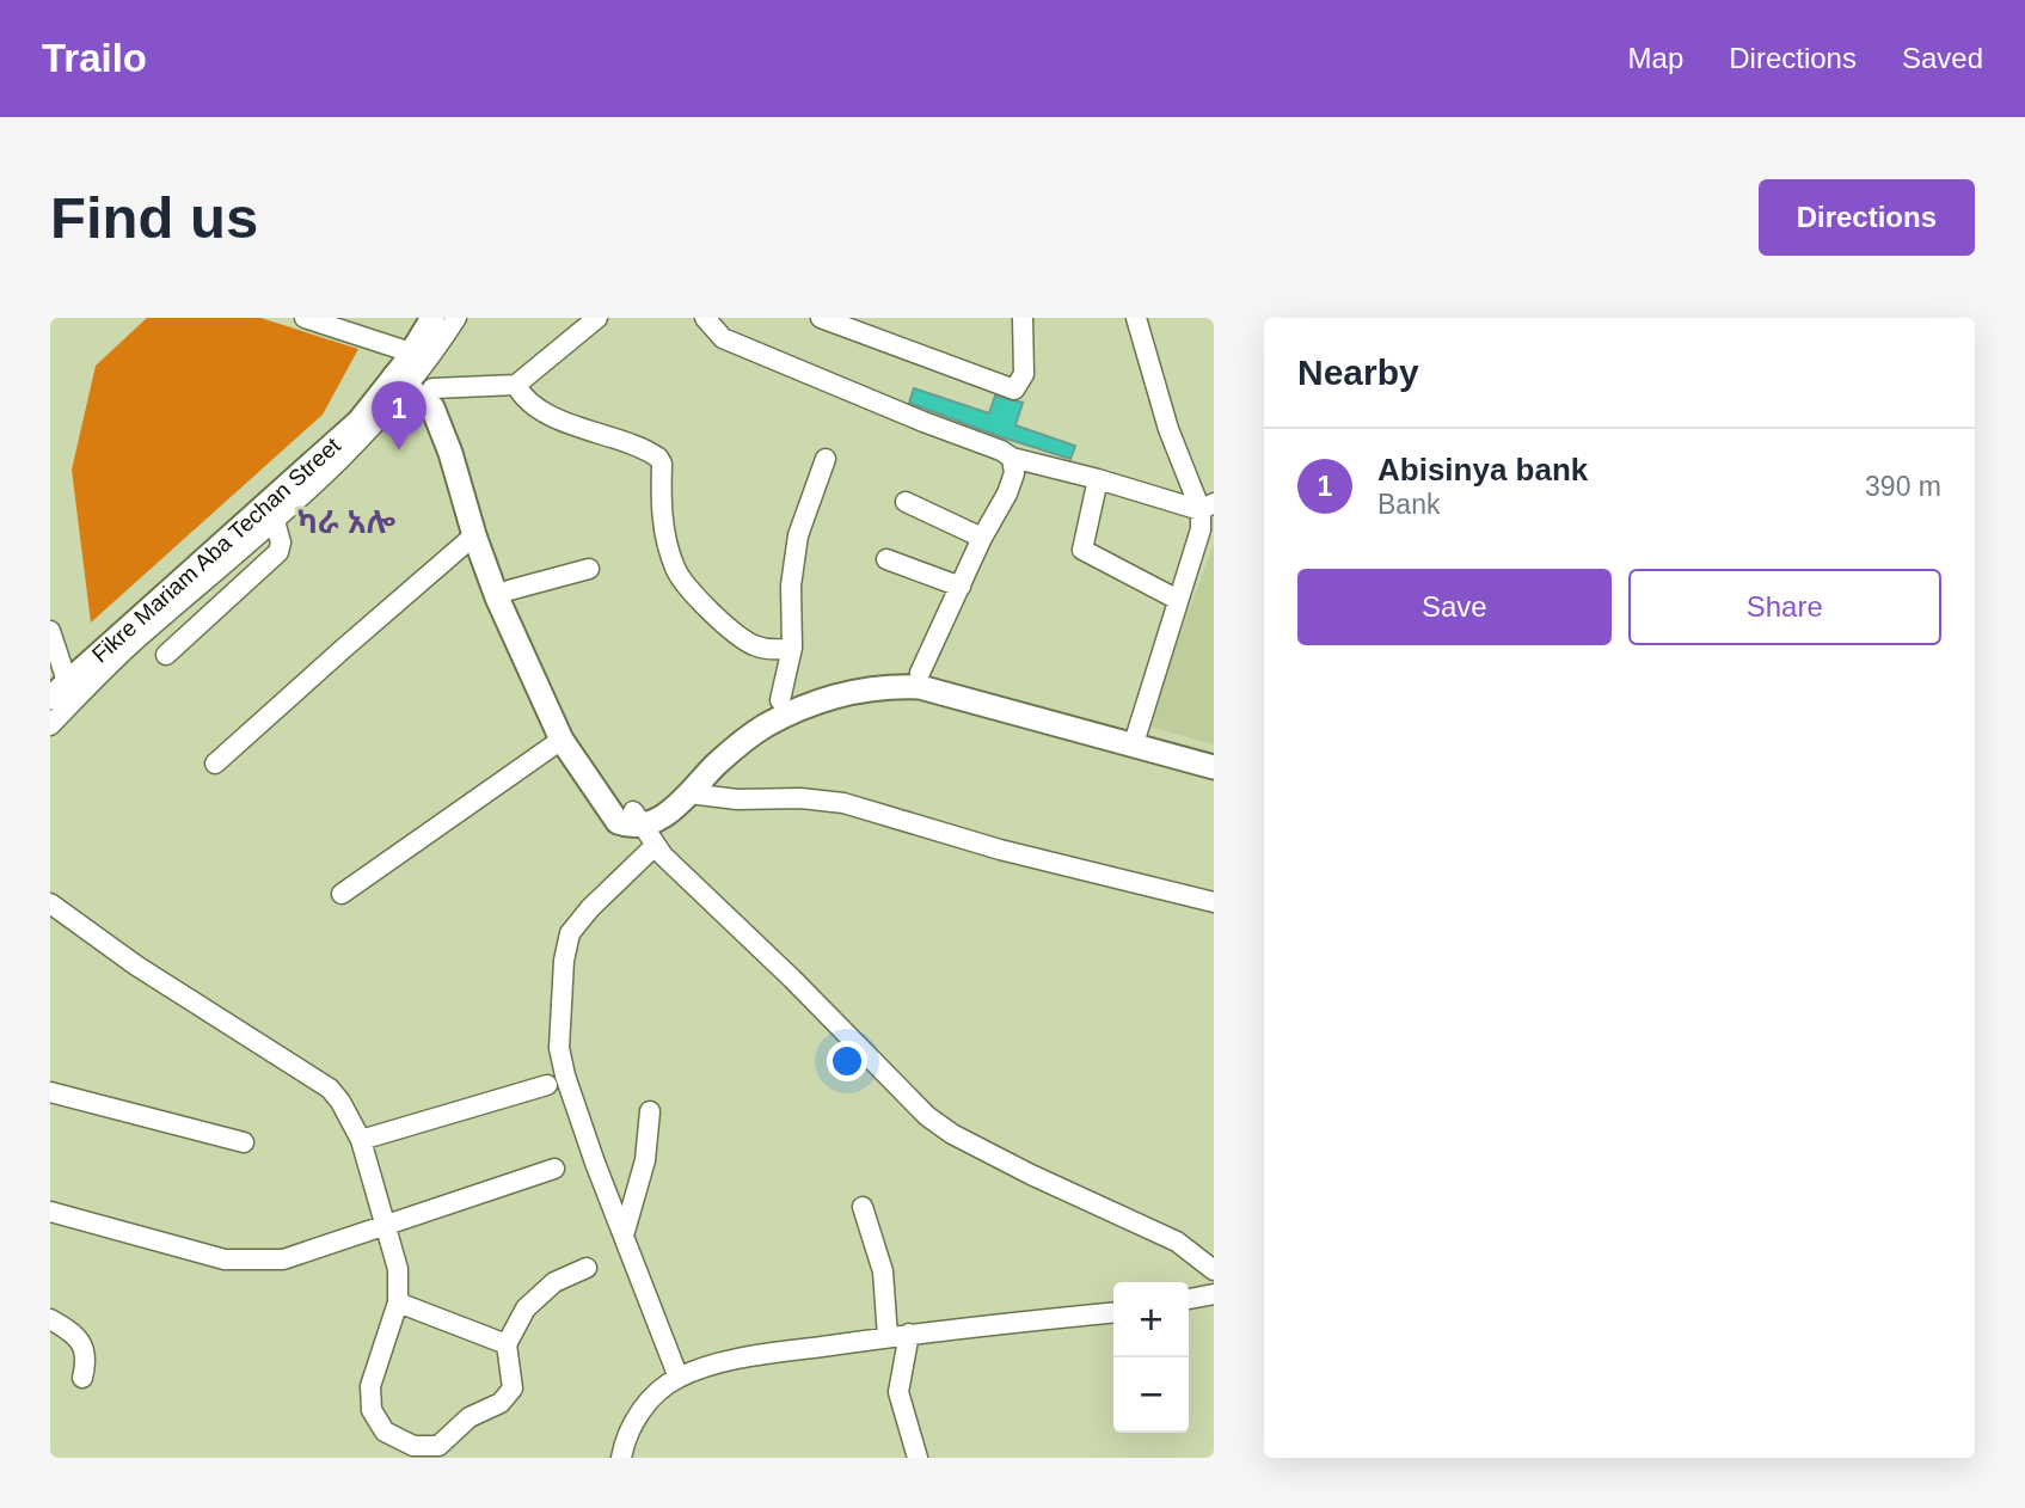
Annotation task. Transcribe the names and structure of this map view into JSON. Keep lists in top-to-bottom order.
{
  "streets": {
    "main road": ["Fikre Mariam Aba Techan Street"]
  },
  "districts": ["ካራ አሎ"],
  "page": {
    "header": "Trailo",
    "nav": ["Map", "Directions", "Saved"],
    "buttons": [
      "Directions",
      ["Save", "Share"]
    ],
    "title": "Find us",
    "heading": "Nearby",
    "pins": "1",
    "list": [
      {
        "mark": "1",
        "name": "Abisinya bank",
        "note": "Bank",
        "value": "390 m"
      }
    ],
    "map_buttons": ["+", "−"]
  }
}
